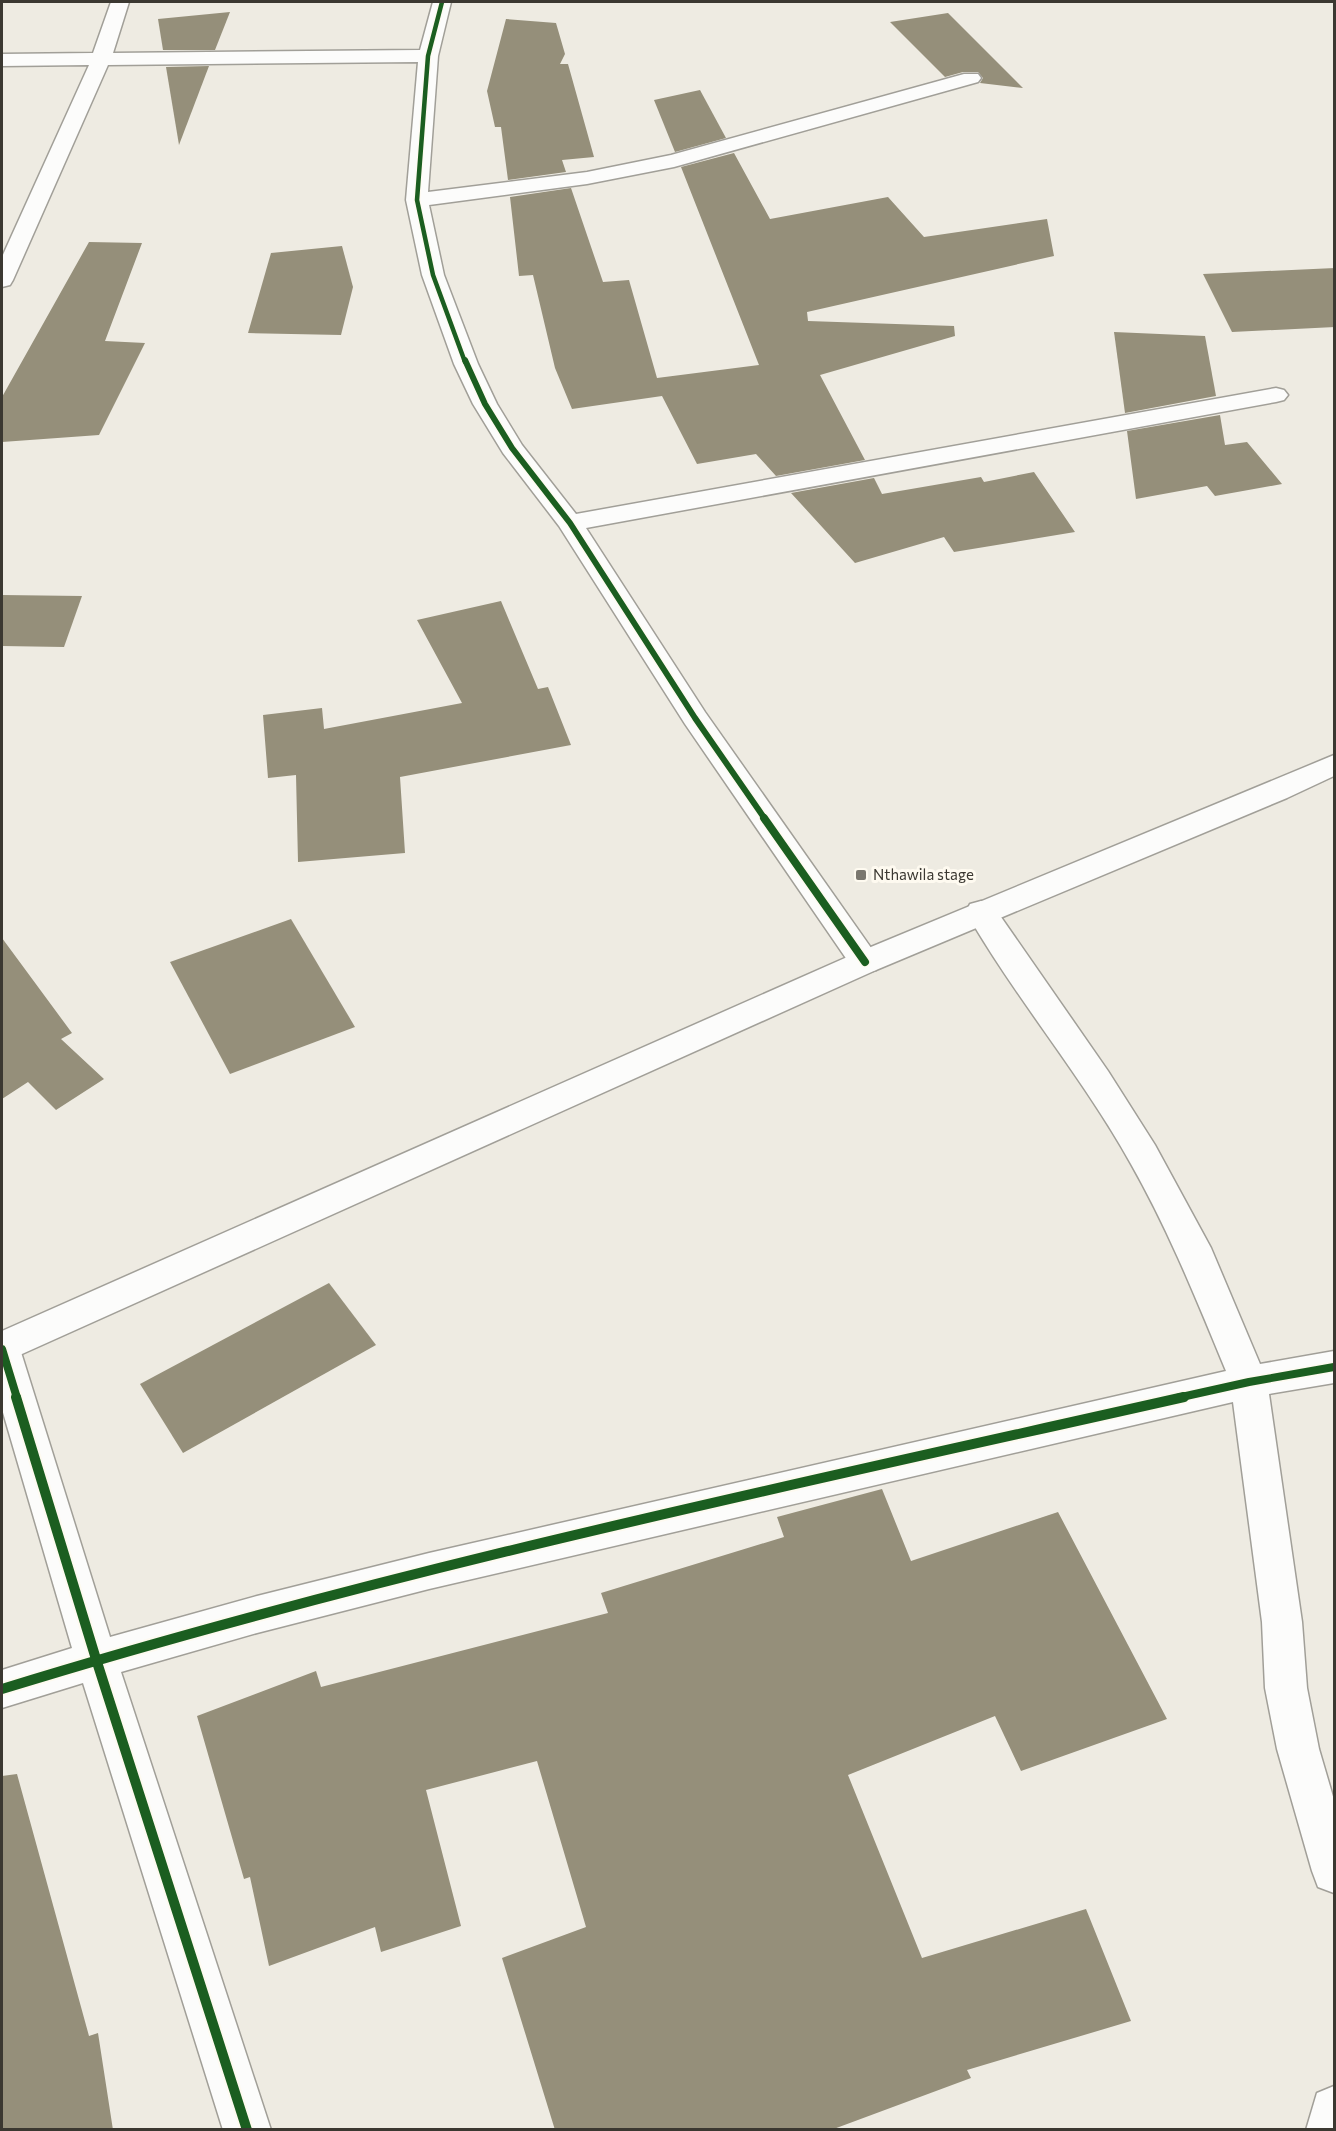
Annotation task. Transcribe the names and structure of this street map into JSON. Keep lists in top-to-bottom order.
{
  "places": {
    "transit": ["Nthawila stage"]
  }
}
